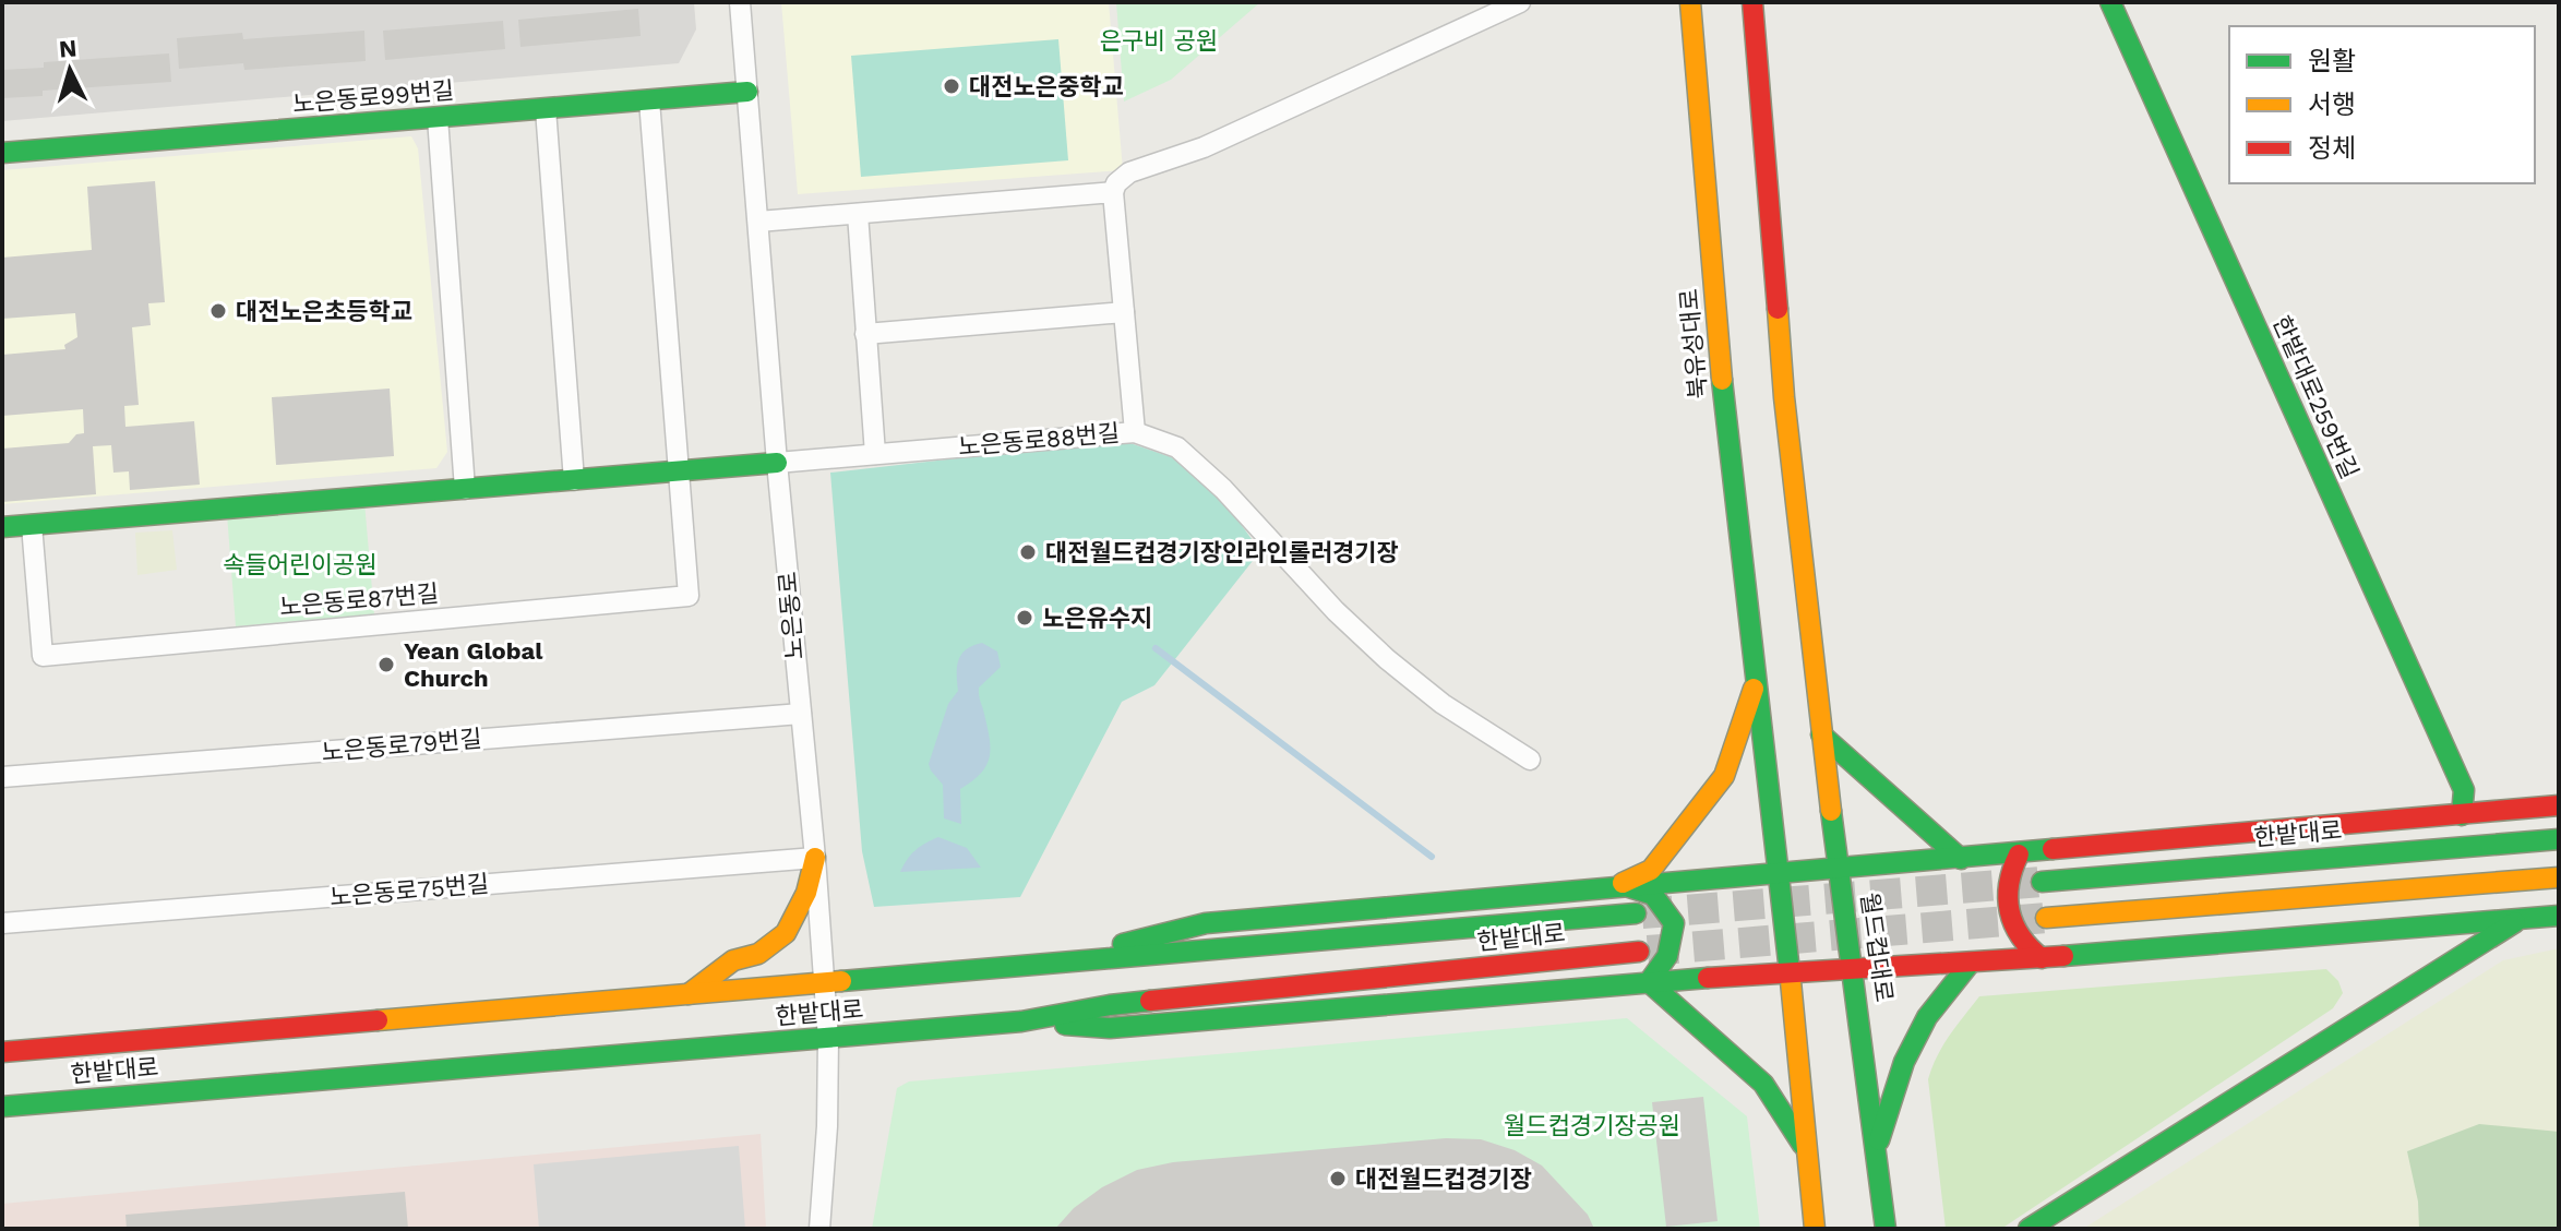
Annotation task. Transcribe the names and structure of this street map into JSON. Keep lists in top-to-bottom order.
{
  "streets": {
    "main road": [
      "노은동로99번길",
      "북유성대로",
      "한밭대로259번길",
      "한밭대로",
      "월드컵대로"
    ],
    "street": [
      "노은동로88번길",
      "노은동로87번길",
      "노은동로",
      "노은동로79번길",
      "노은동로75번길"
    ]
  },
  "crossings": [
    ["노은동로99번길", "노은동로87번길"],
    ["노은동로99번길", "노은동로"],
    ["노은동로88번길", "노은동로"],
    ["노은동로", "노은동로79번길"],
    ["노은동로", "한밭대로"],
    ["노은동로", "노은동로75번길"]
  ],
  "parks": ["은구비 공원", "속들어린이공원", "월드컵경기장공원"],
  "places": [
    "대전노은중학교",
    "대전노은초등학교",
    "대전월드컵경기장인라인롤러경기장",
    "노은유수지",
    "Yean Global Church",
    "대전월드컵경기장"
  ],
  "legend": ["원활", "서행", "정체"],
  "north": "top"
}
